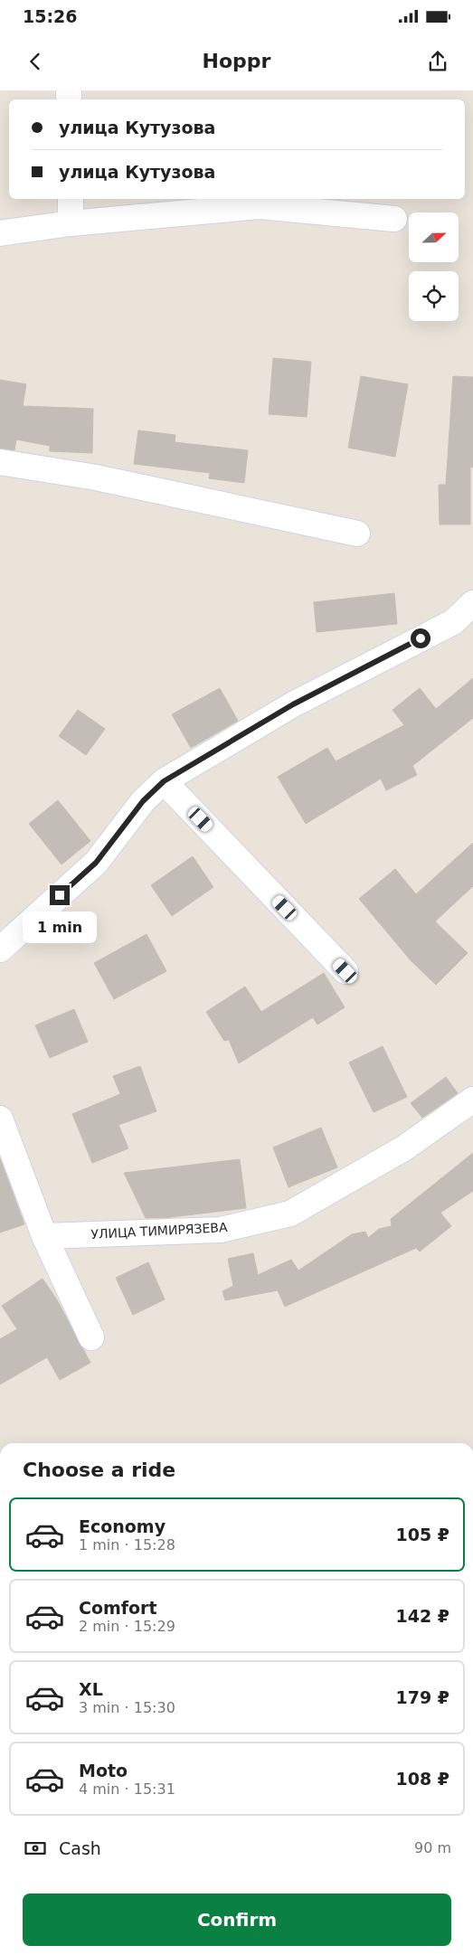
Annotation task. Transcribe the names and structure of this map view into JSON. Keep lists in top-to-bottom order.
{
  "streets": {
    "street": ["УЛИЦА ТИМИРЯЗЕВА"]
  },
  "north": "right",
  "page": {
    "status": "15:26",
    "header": "Hoppr",
    "banner": ["улица Кутузова", "улица Кутузова"],
    "bubble": "1 min",
    "heading": "Choose a ride",
    "list": [
      {
        "name": "Economy",
        "note": "1 min · 15:28",
        "value": "105 ₽"
      },
      {
        "name": "Comfort",
        "note": "2 min · 15:29",
        "value": "142 ₽"
      },
      {
        "name": "XL",
        "note": "3 min · 15:30",
        "value": "179 ₽"
      },
      {
        "name": "Moto",
        "note": "4 min · 15:31",
        "value": "108 ₽"
      }
    ],
    "pay": ["Cash", "90 m"],
    "buttons": "Confirm"
  }
}
